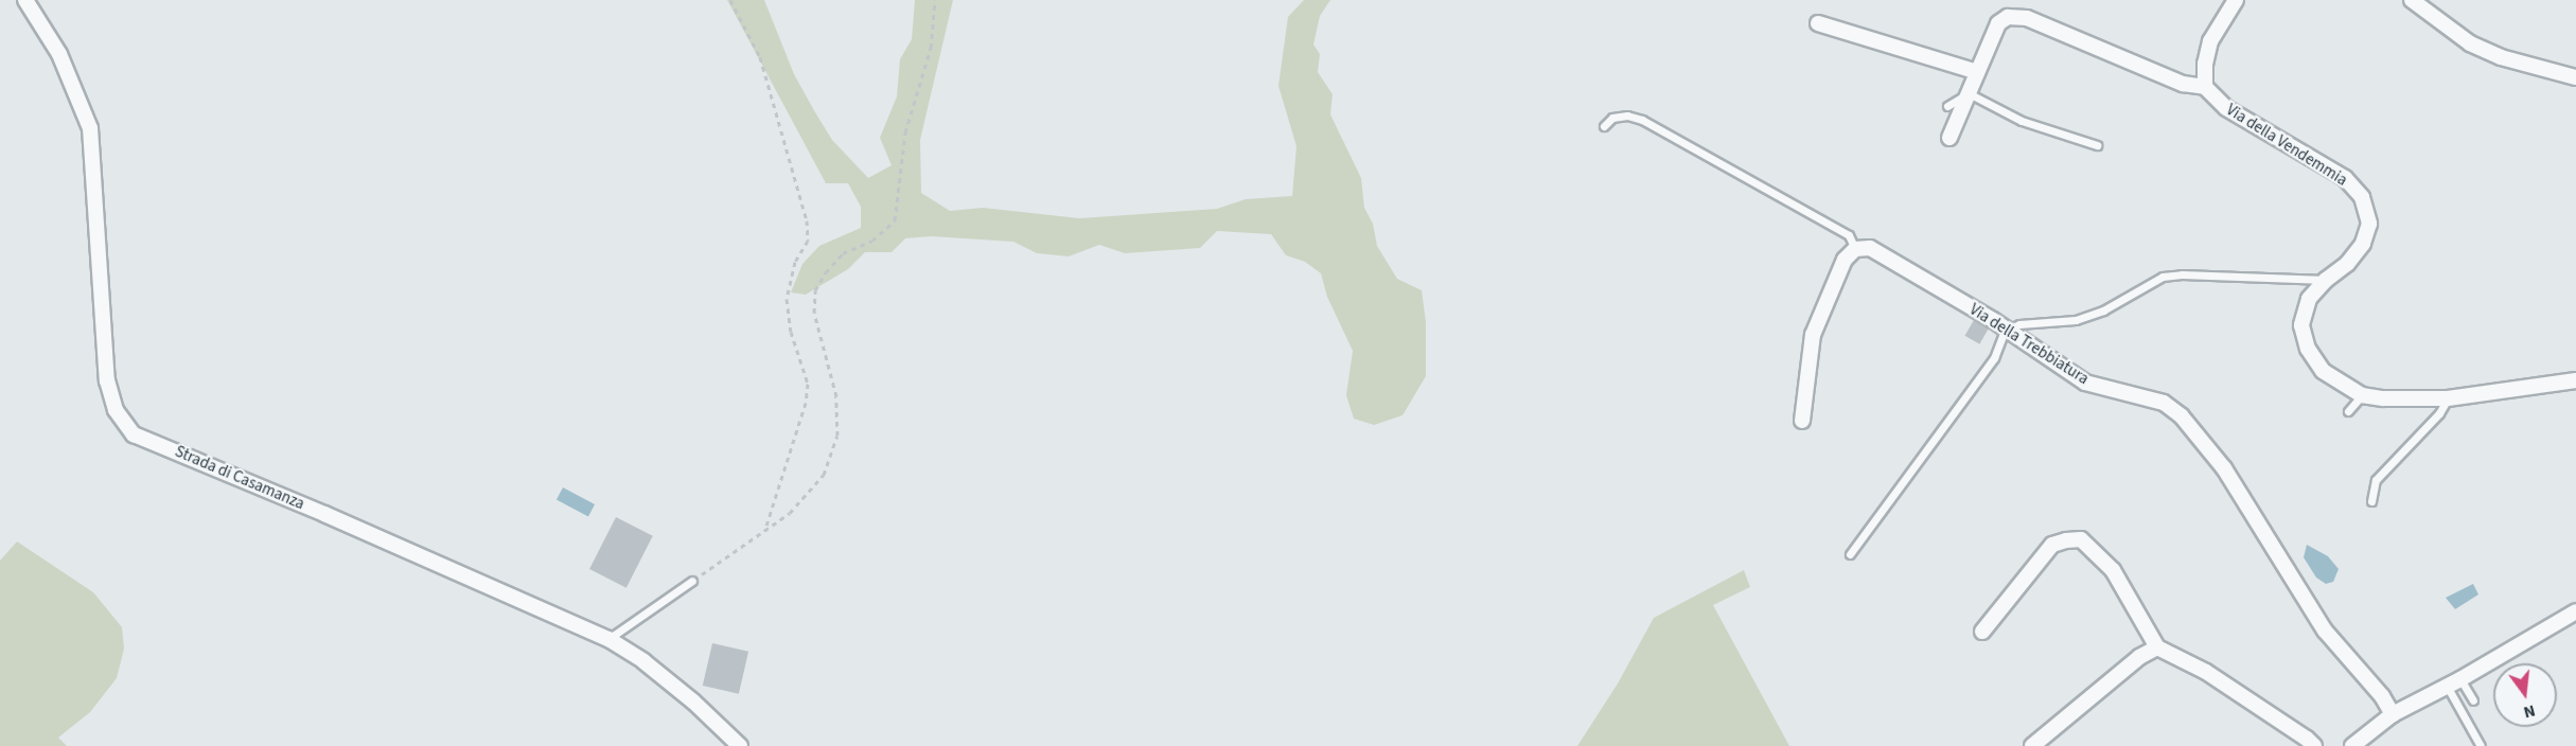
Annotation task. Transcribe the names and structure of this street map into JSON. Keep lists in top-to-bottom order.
{
  "streets": {
    "street": ["Via della Vendemmia", "Via della Trebbiatura", "Strada di Casamanza"]
  },
  "north": "bottom"
}
